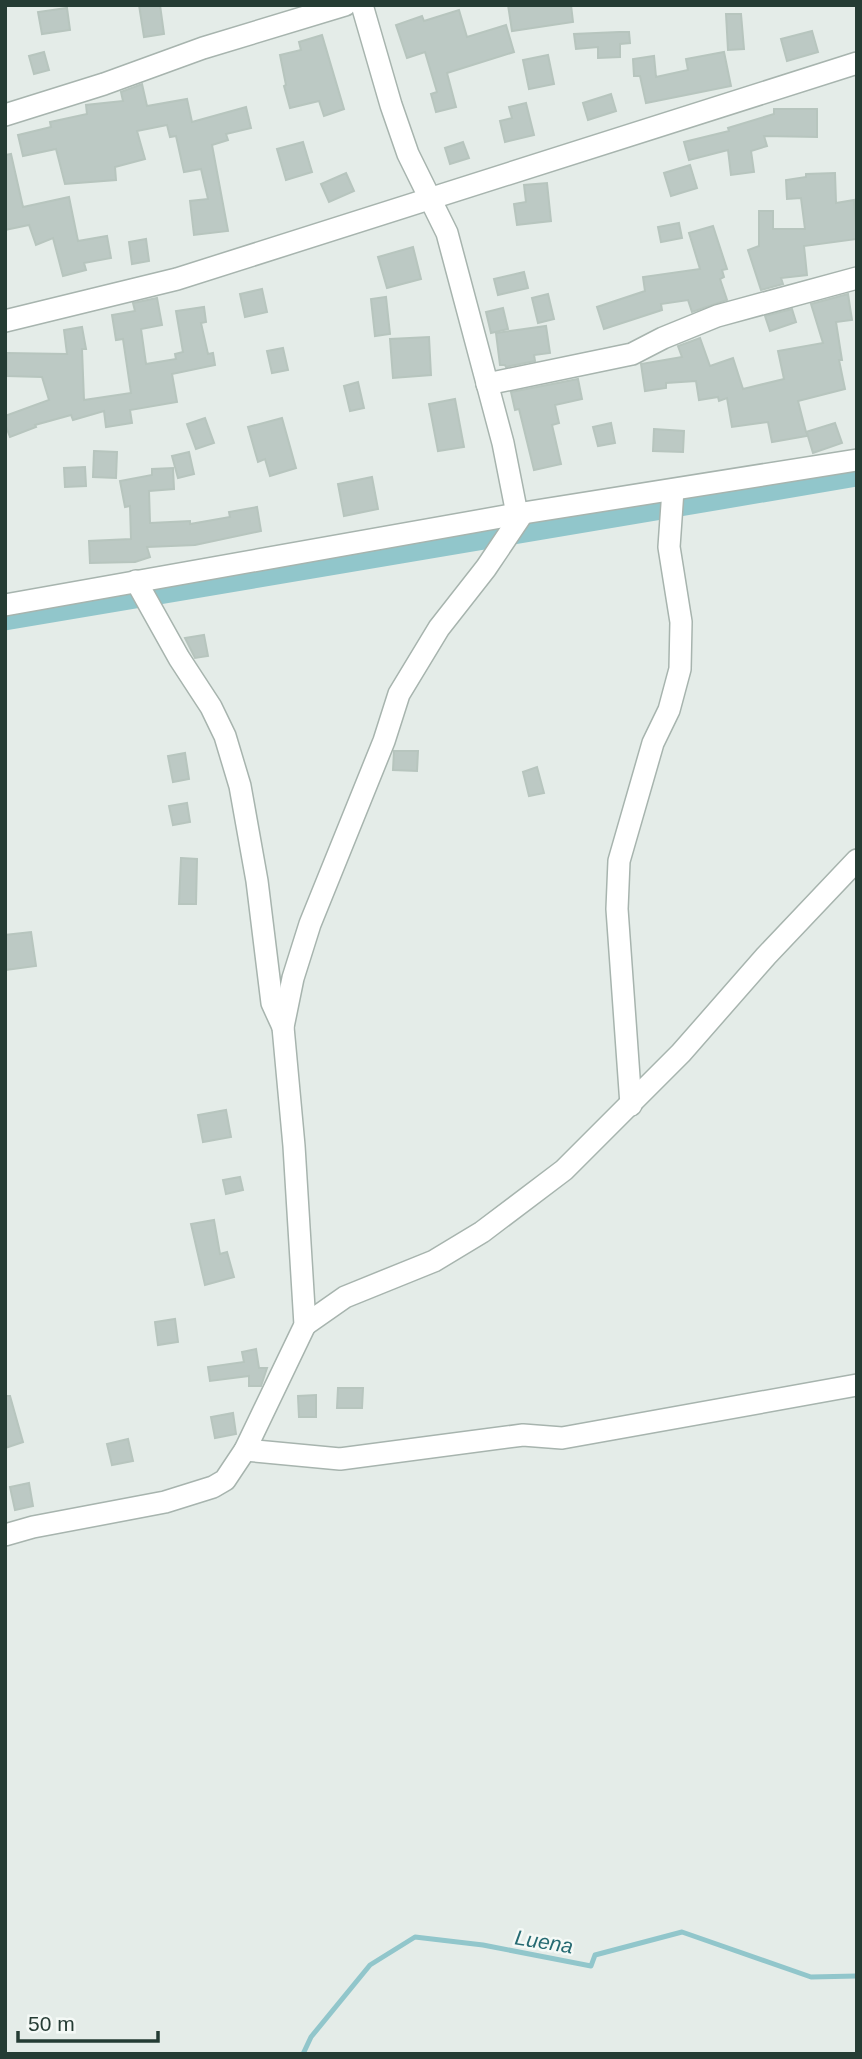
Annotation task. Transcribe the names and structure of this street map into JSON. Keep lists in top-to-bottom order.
{
  "water": ["Luena"],
  "scale_bar": "50 m"
}
